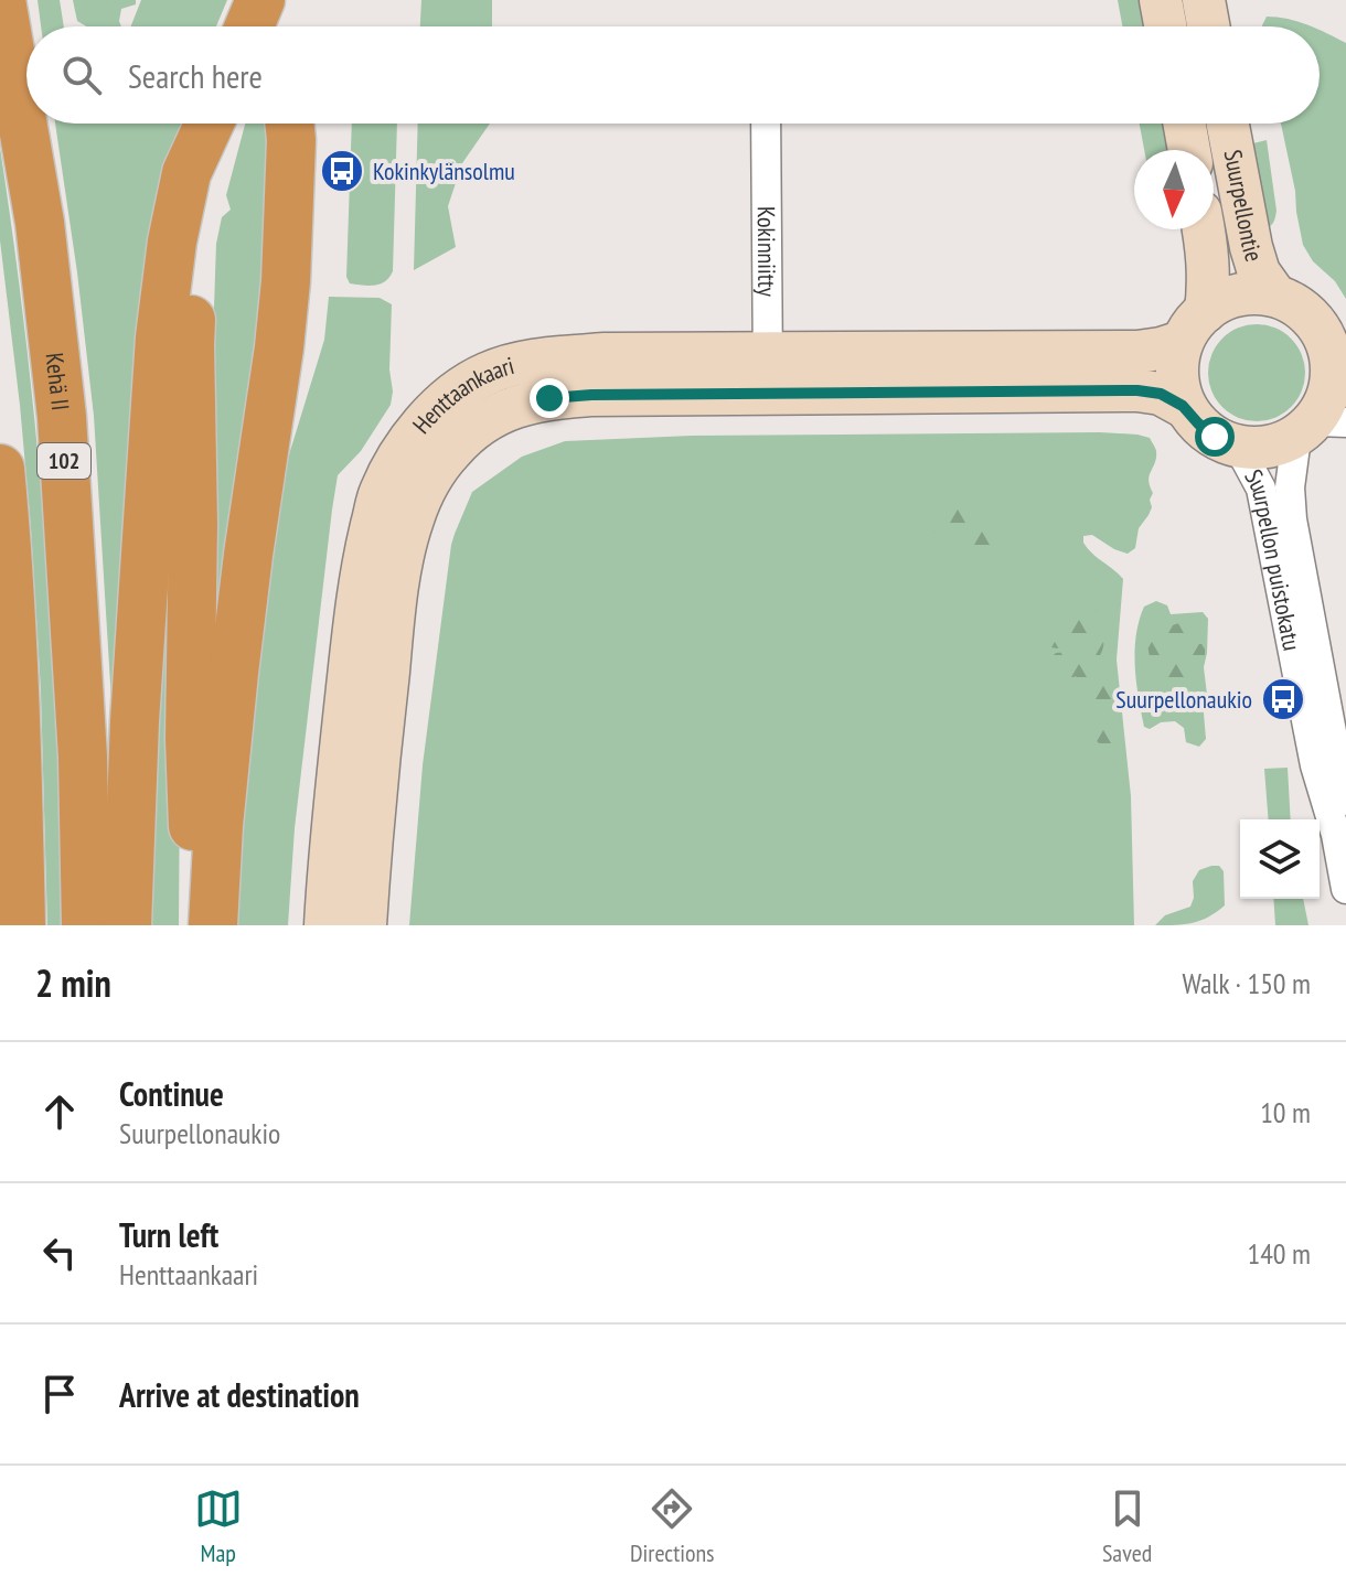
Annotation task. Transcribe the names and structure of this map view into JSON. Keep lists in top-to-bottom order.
{
  "streets": {
    "highway": ["Kehä II", "102"],
    "main road": ["Suurpellontie", "Henttaankaari"],
    "street": ["Kokinniitty", "Suurpellon puistokatu"]
  },
  "crossings": [
    ["Suurpellontie", "Henttaankaari"],
    ["Suurpellontie", "Suurpellon puistokatu"],
    ["Kokinniitty", "Henttaankaari"],
    ["Henttaankaari", "Suurpellon puistokatu"]
  ],
  "places": {
    "bus stop": ["Kokinkylänsolmu", "Suurpellonaukio"]
  },
  "north": "bottom",
  "page": {
    "search": "Search here",
    "heading": ["2 min", "Walk · 150 m"],
    "list": [
      ["Continue", "Suurpellonaukio", "10 m"],
      ["Turn left", "Henttaankaari", "140 m"],
      "Arrive at destination"
    ],
    "nav": ["Map", "Directions", "Saved"]
  }
}
